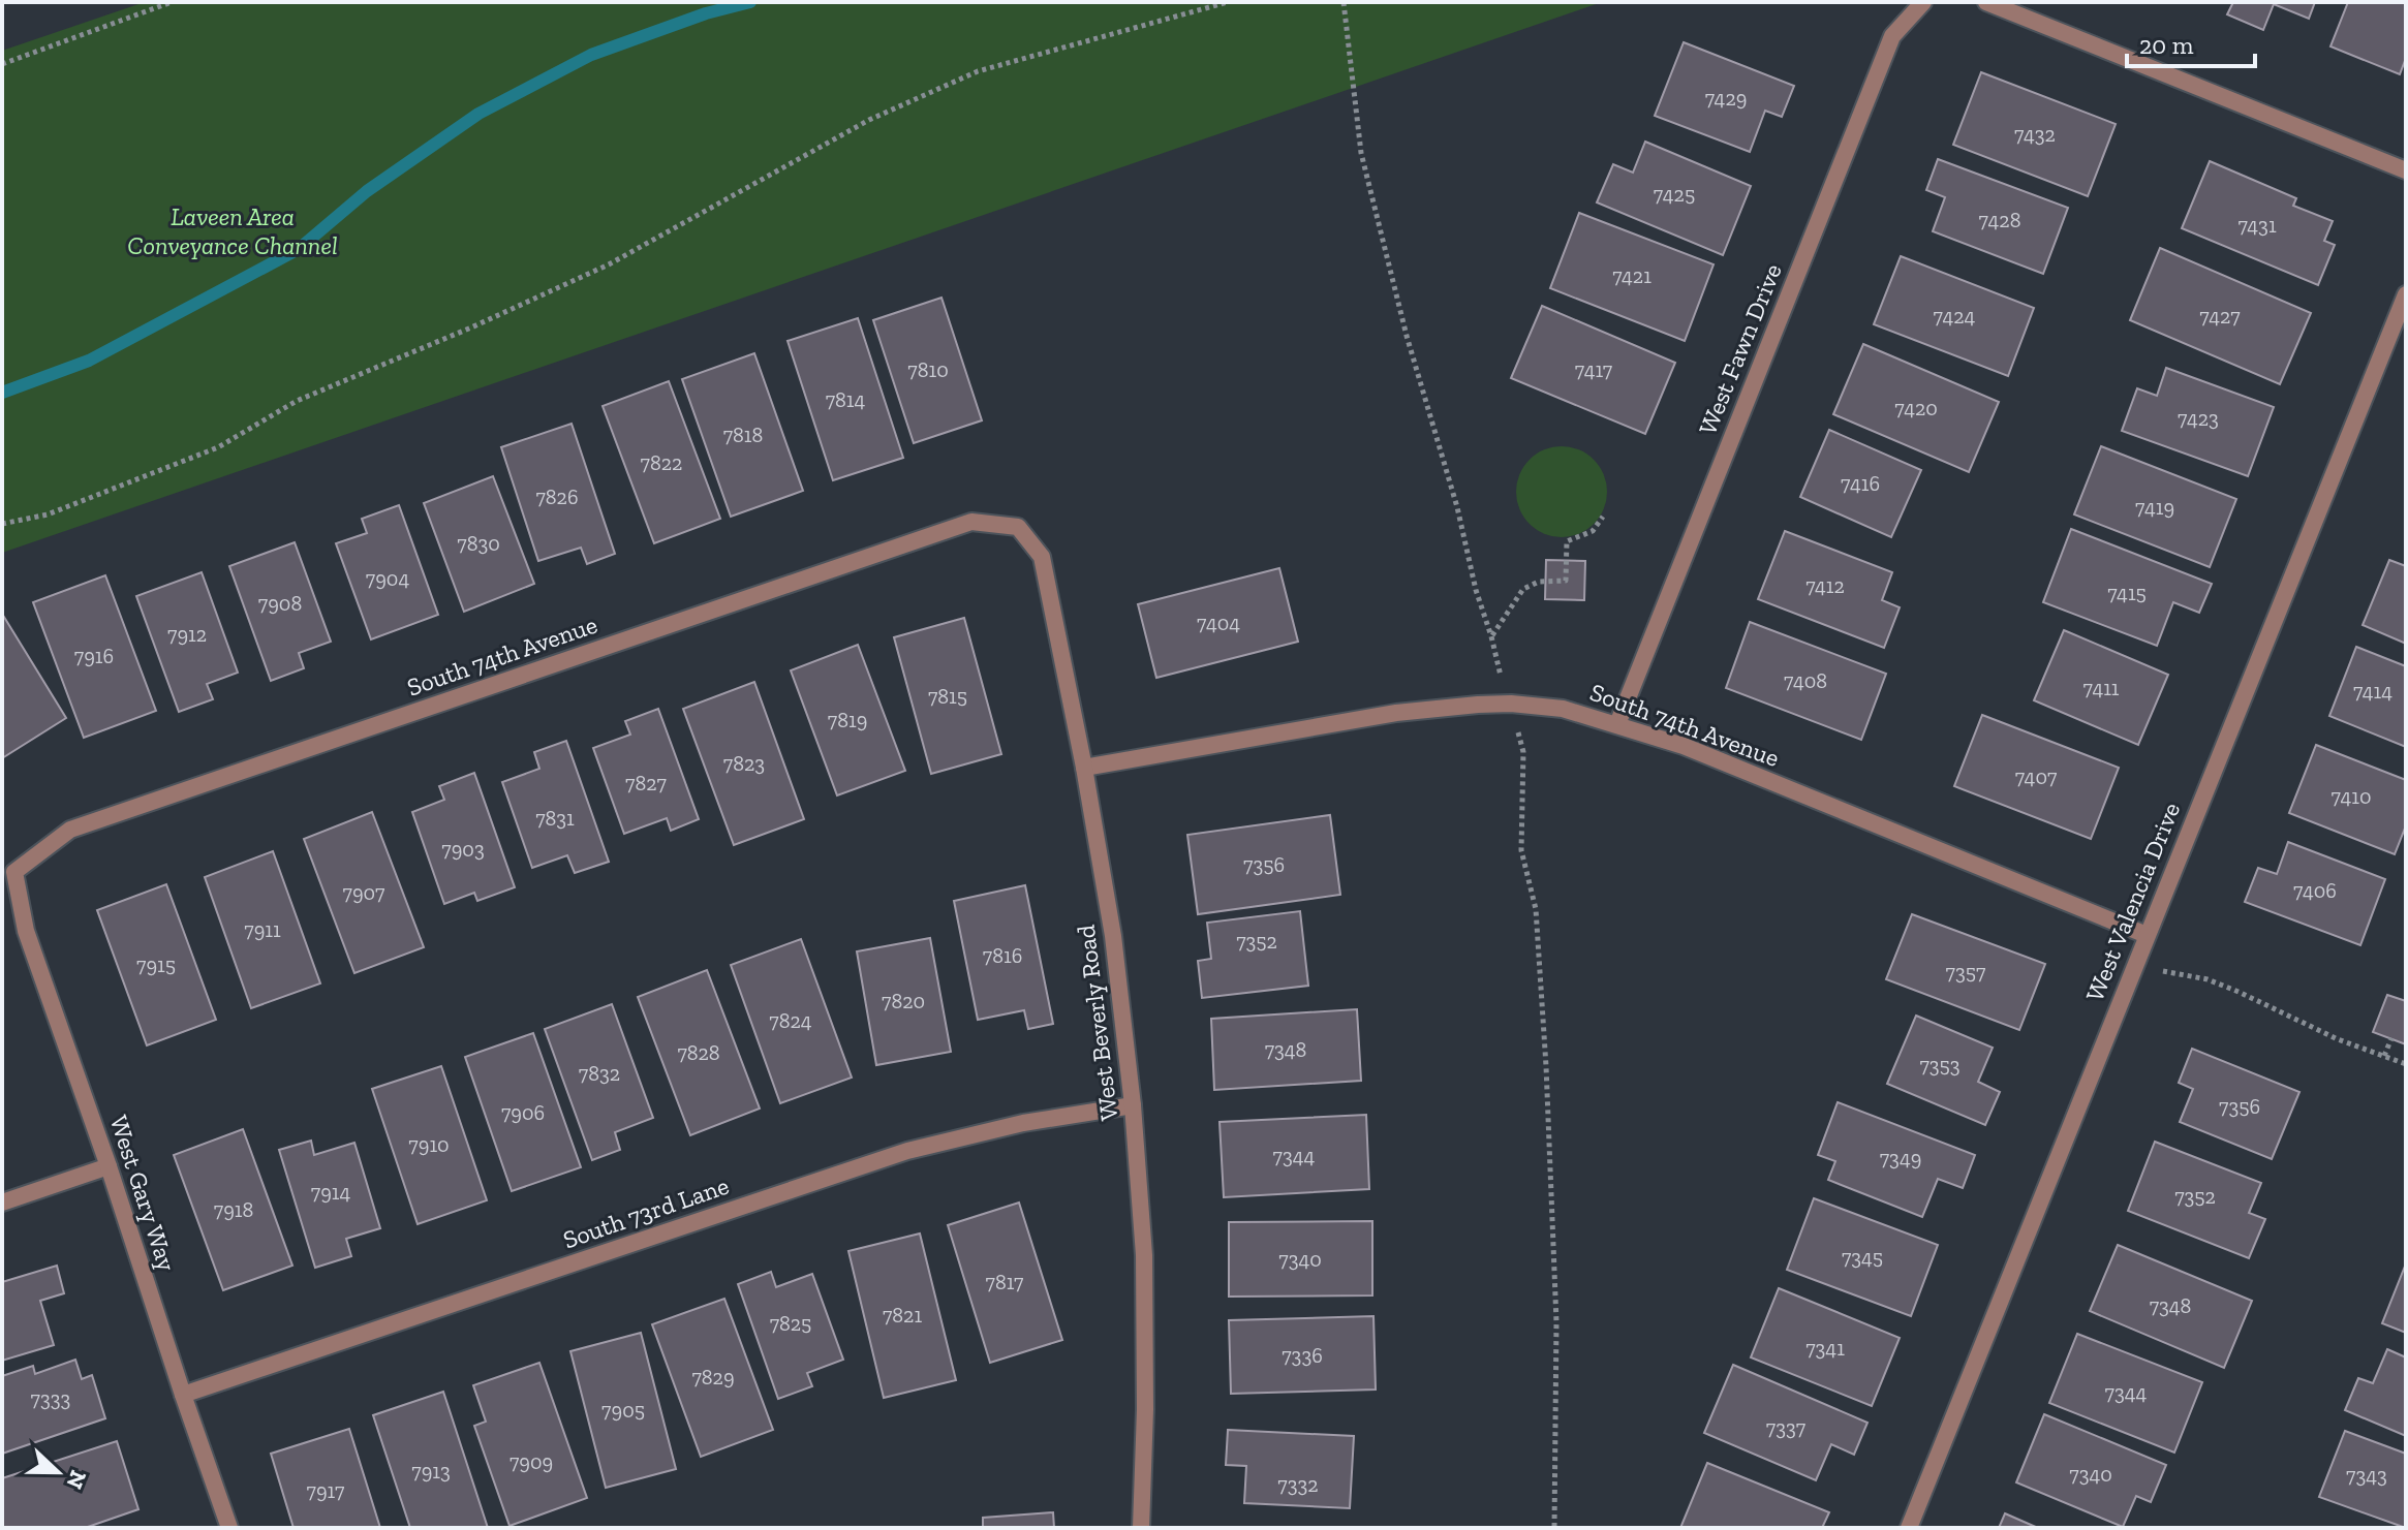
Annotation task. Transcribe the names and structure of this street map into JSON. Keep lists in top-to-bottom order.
{
  "streets": {
    "street": [
      "West Fawn Drive",
      "South 74th Avenue",
      "West Valencia Drive",
      "West Beverly Road",
      "West Gary Way",
      "South 73rd Lane"
    ]
  },
  "crossings": [
    ["West Fawn Drive", "South 74th Avenue"],
    ["South 74th Avenue", "West Valencia Drive"],
    ["South 74th Avenue", "West Beverly Road"],
    ["South 74th Avenue", "West Gary Way"],
    ["West Beverly Road", "South 73rd Lane"],
    ["West Gary Way", "South 73rd Lane"]
  ],
  "parks": ["Laveen Area Conveyance Channel"],
  "house_numbers": [
    "7429",
    "7432",
    "7425",
    "7428",
    "7431",
    "7421",
    "7424",
    "7427",
    "7810",
    "7417",
    "7814",
    "7420",
    "7423",
    "7818",
    "7822",
    "7416",
    "7826",
    "7419",
    "7830",
    "7904",
    "7412",
    "7415",
    "7908",
    "7404",
    "7912",
    "7916",
    "7408",
    "7411",
    "7414",
    "7815",
    "7819",
    "7823",
    "7407",
    "7827",
    "7410",
    "7831",
    "7903",
    "7356",
    "7406",
    "7907",
    "7911",
    "7352",
    "7816",
    "7915",
    "7357",
    "7820",
    "7824",
    "7348",
    "7828",
    "7353",
    "7832",
    "7356",
    "7906",
    "7910",
    "7344",
    "7349",
    "7914",
    "7352",
    "7918",
    "7345",
    "7340",
    "7817",
    "7348",
    "7821",
    "7825",
    "7341",
    "7336",
    "7829",
    "7344",
    "7333",
    "7905",
    "7337",
    "7909",
    "7913",
    "7340",
    "7343",
    "7332",
    "7917"
  ],
  "scale_bar": "20 m",
  "north": "right"
}
